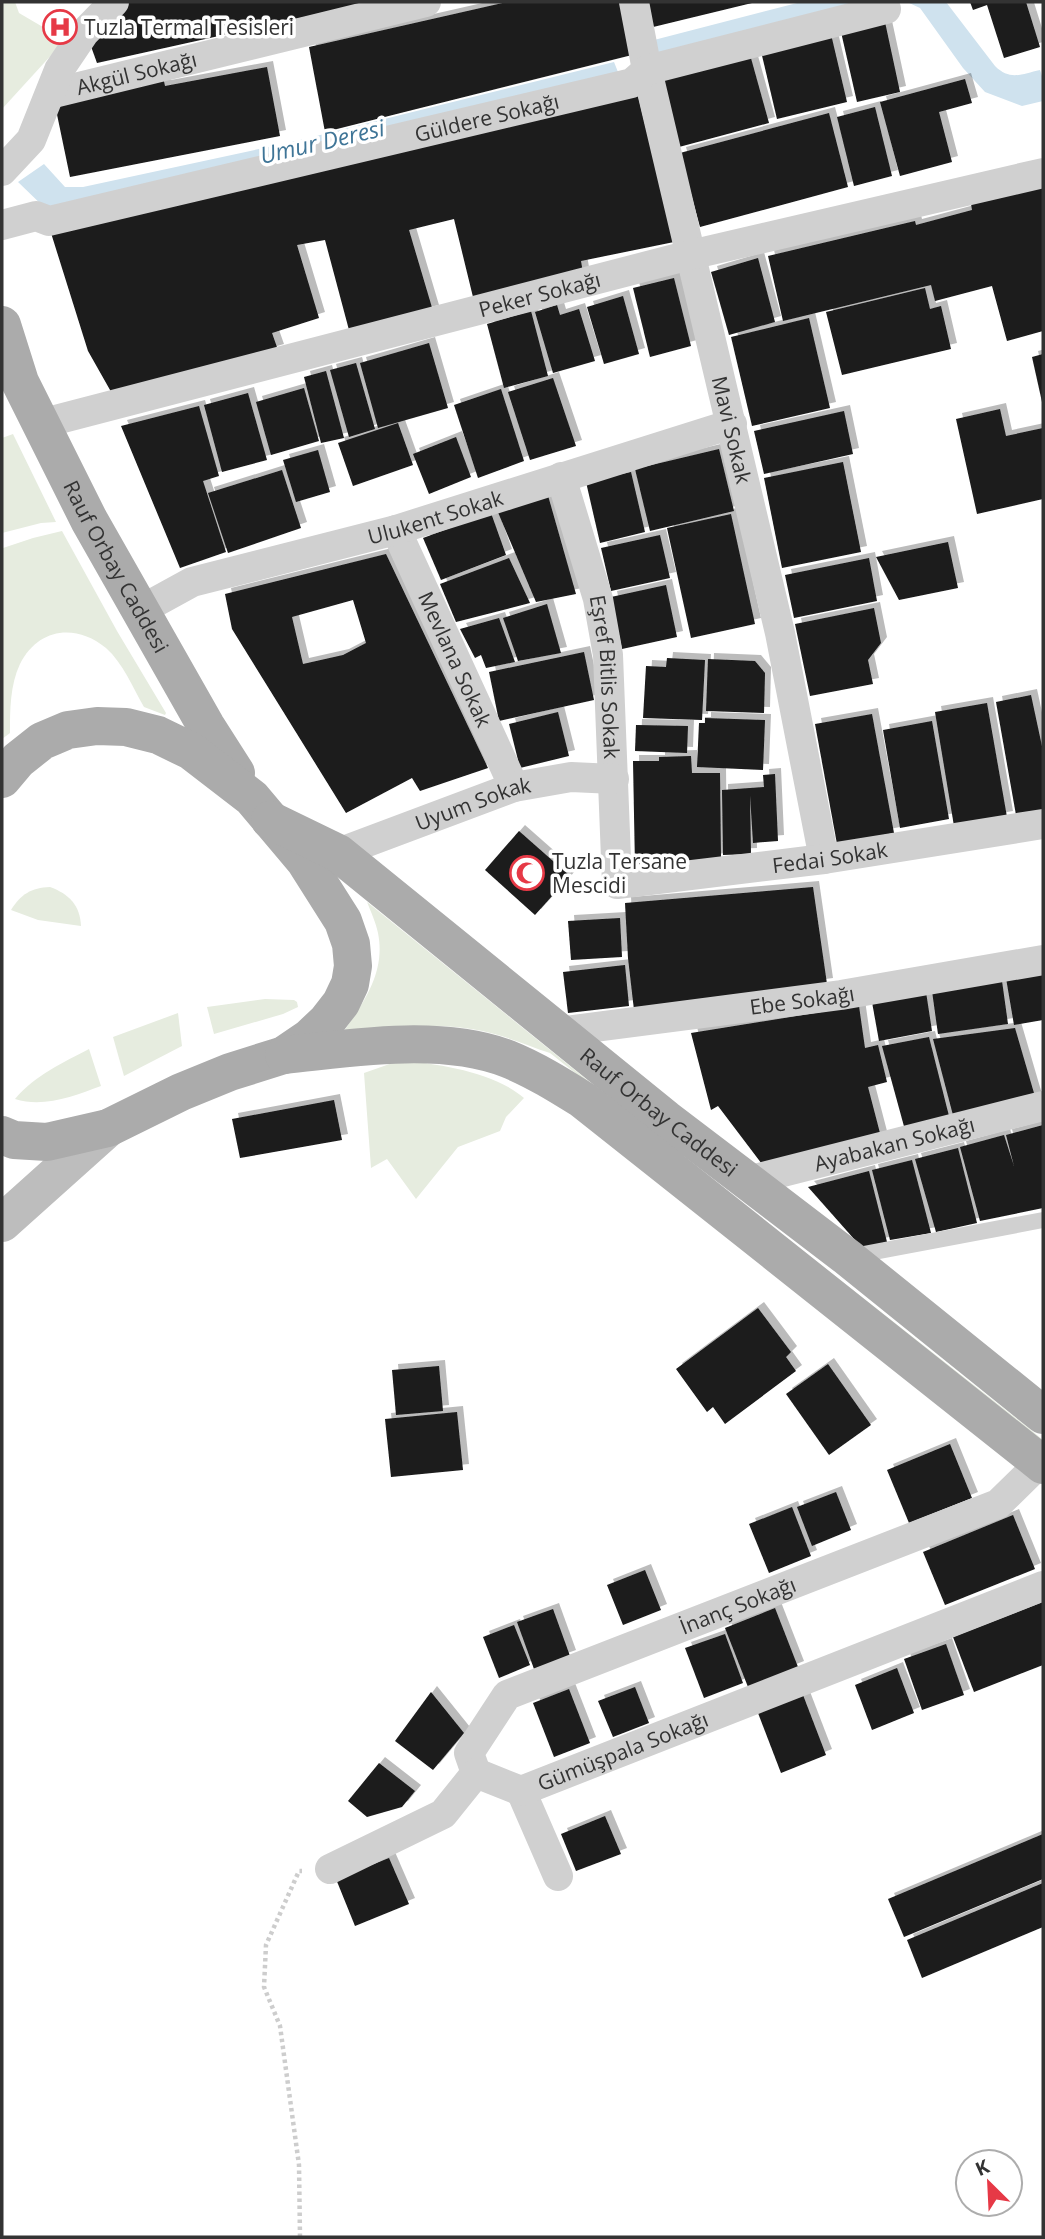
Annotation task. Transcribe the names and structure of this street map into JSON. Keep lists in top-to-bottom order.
{
  "streets": {
    "main road": ["Rauf Orbay Caddesi"],
    "street": [
      "Akgül Sokağı",
      "Güldere Sokağı",
      "Peker Sokağı",
      "Mavi Sokak",
      "Ulukent Sokak",
      "Mevlana Sokak",
      "Eşref Bitlis Sokak",
      "Uyum Sokak",
      "Fedai Sokak",
      "Ebe Sokağı",
      "Ayabakan Sokağı",
      "İnanç Sokağı",
      "Gümüşpala Sokağı"
    ]
  },
  "crossings": [
    ["Güldere Sokağı", "Mavi Sokak"],
    ["Peker Sokağı", "Mavi Sokak"],
    ["Peker Sokağı", "Rauf Orbay Caddesi"],
    ["Mavi Sokak", "Ulukent Sokak"],
    ["Mavi Sokak", "Fedai Sokak"],
    ["Ulukent Sokak", "Rauf Orbay Caddesi"],
    ["Ulukent Sokak", "Mevlana Sokak"],
    ["Ulukent Sokak", "Eşref Bitlis Sokak"],
    ["Rauf Orbay Caddesi", "Uyum Sokak"],
    ["Rauf Orbay Caddesi", "Ebe Sokağı"],
    ["Rauf Orbay Caddesi", "Ayabakan Sokağı"],
    ["Rauf Orbay Caddesi", "İnanç Sokağı"],
    ["Mevlana Sokak", "Uyum Sokak"],
    ["Eşref Bitlis Sokak", "Uyum Sokak"],
    ["Eşref Bitlis Sokak", "Fedai Sokak"],
    ["İnanç Sokağı", "Gümüşpala Sokağı"]
  ],
  "water": ["Umur Deresi"],
  "places": {
    "hospital": ["Tuzla Termal Tesisleri"],
    "mosque": ["Tuzla Tersane Mescidi"]
  },
  "north": "top left"
}
